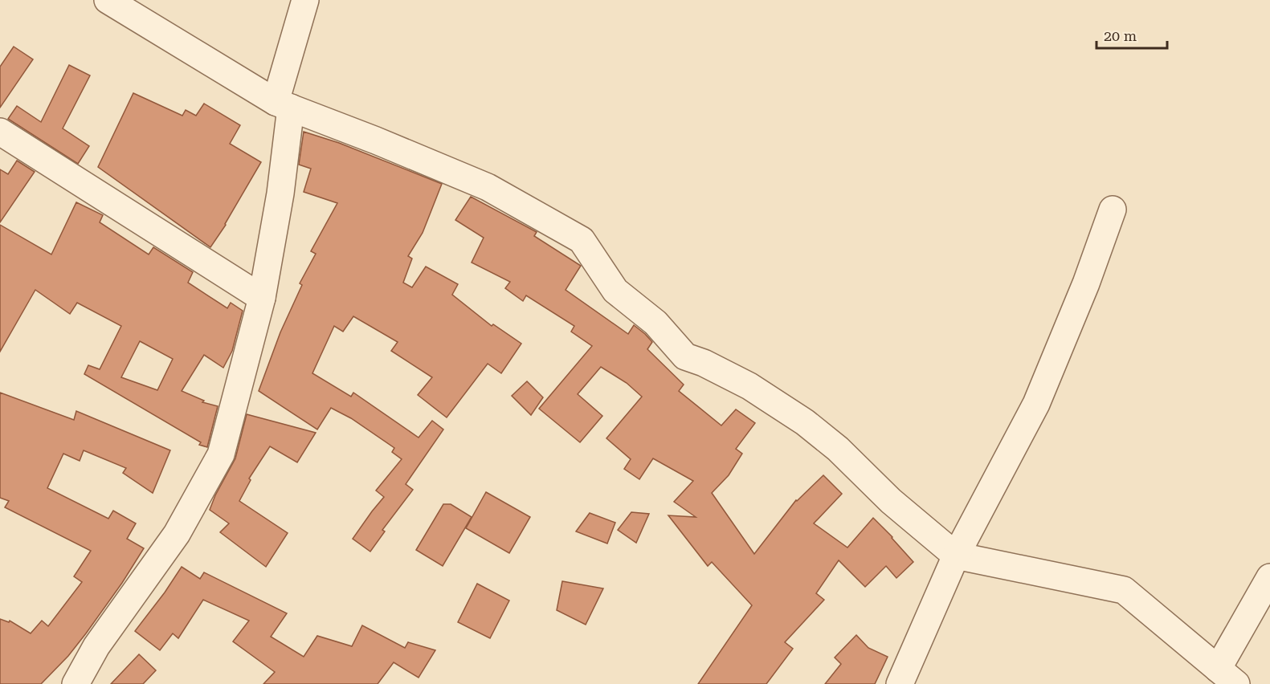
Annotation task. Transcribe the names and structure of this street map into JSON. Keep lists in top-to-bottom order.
{
  "scale_bar": "20 m"
}
